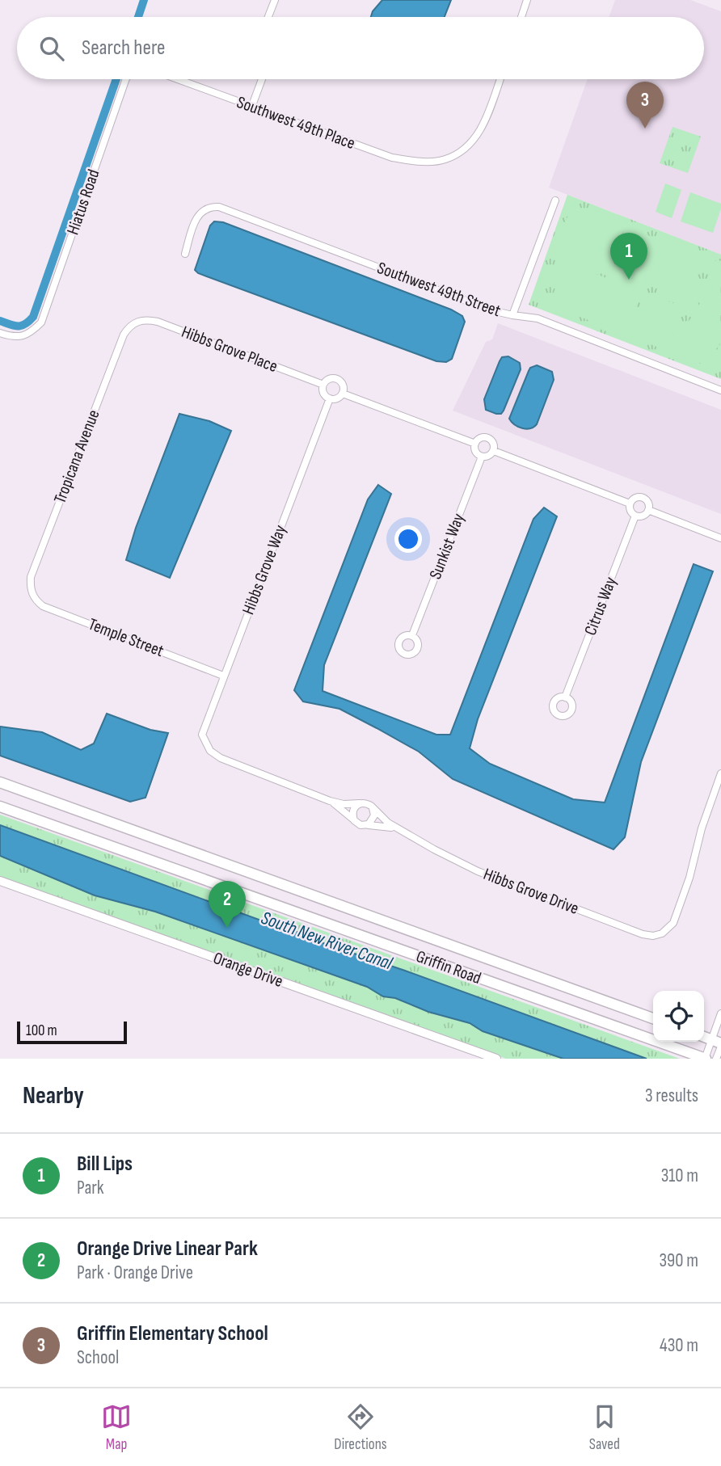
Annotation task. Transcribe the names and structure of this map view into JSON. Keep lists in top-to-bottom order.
{
  "streets": {
    "main road": ["Griffin Road"],
    "street": [
      "Southwest 49th Place",
      "Hiatus Road",
      "Southwest 49th Street",
      "Hibbs Grove Place",
      "Tropicana Avenue",
      "Sunkist Way",
      "Hibbs Grove Way",
      "Citrus Way",
      "Temple Street",
      "Hibbs Grove Drive",
      "Orange Drive"
    ]
  },
  "crossings": [
    ["Hibbs Grove Place", "Tropicana Avenue"],
    ["Hibbs Grove Place", "Hibbs Grove Way"],
    ["Tropicana Avenue", "Temple Street"],
    ["Hibbs Grove Way", "Temple Street"]
  ],
  "water": ["South New River Canal"],
  "scale_bar": "100 m",
  "page": {
    "search": "Search here",
    "pins": ["3", "1", "2"],
    "scale": "100 m",
    "heading": ["Nearby", "3 results"],
    "list": [
      {
        "mark": "1",
        "name": "Bill Lips",
        "note": "Park",
        "value": "310 m"
      },
      {
        "mark": "2",
        "name": "Orange Drive Linear Park",
        "note": "Park · Orange Drive",
        "value": "390 m"
      },
      {
        "mark": "3",
        "name": "Griffin Elementary School",
        "note": "School",
        "value": "430 m"
      }
    ],
    "nav": ["Map", "Directions", "Saved"]
  }
}
